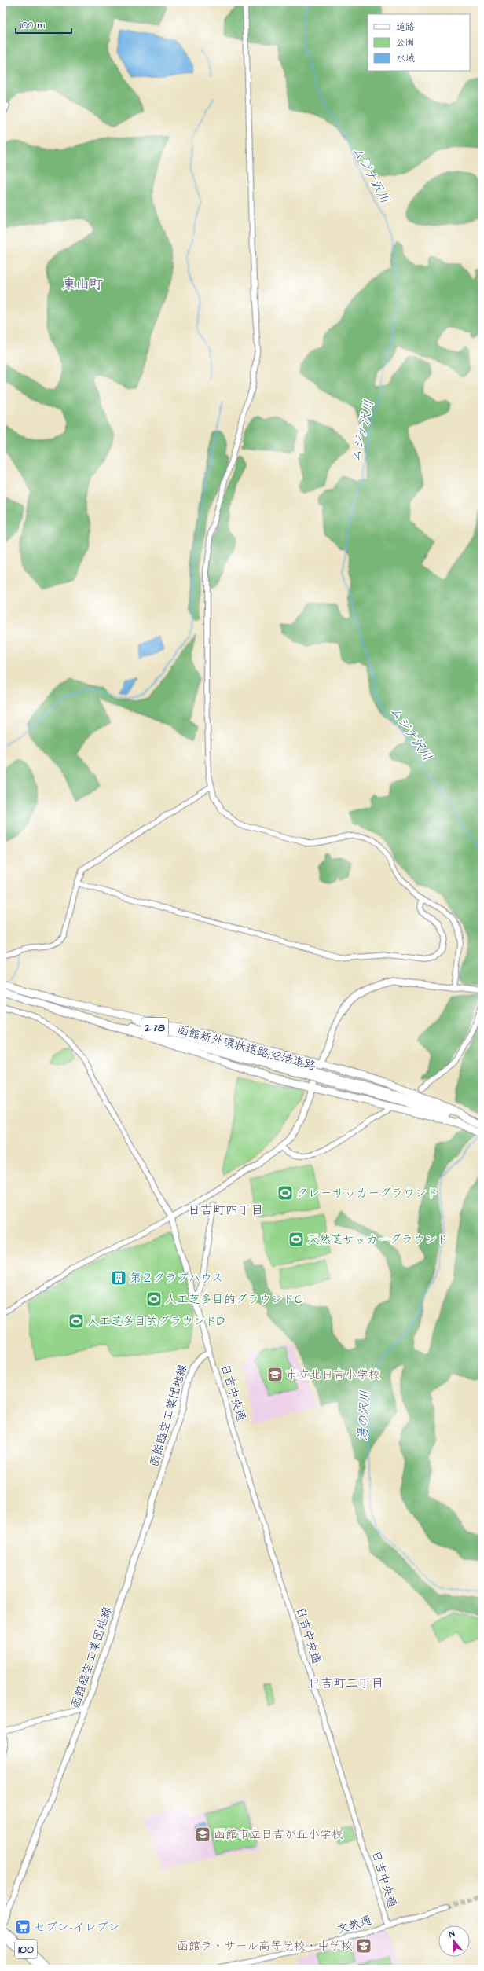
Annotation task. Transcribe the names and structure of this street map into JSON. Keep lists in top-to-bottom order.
{
  "streets": {
    "highway": ["278", "函館新外環状道路;空港道路"],
    "main road": ["函館臨空工業団地線", "100"],
    "street": ["日吉中央通", "文教通"]
  },
  "crossings": [
    ["日吉中央通", "函館臨空工業団地線"],
    ["日吉中央通", "文教通"]
  ],
  "districts": ["東山町", "日吉町四丁目", "日吉町二丁目"],
  "water": ["ムジナ沢川", "湯の沢川"],
  "places": {
    "sports": [
      "クレーサッカーグラウンド",
      "天然芝サッカーグラウンド",
      "人工芝多目的グラウンドC",
      "人工芝多目的グラウンドD"
    ],
    "building": ["第２クラブハウス"],
    "school or university": ["市立北日吉小学校", "函館市立日吉が丘小学校", "函館ラ・サール高等学校・中学校"],
    "supermarket": ["セブン-イレブン"]
  },
  "legend": ["道路", "公園", "水域"],
  "scale_bar": "100 m",
  "north": "top"
}
